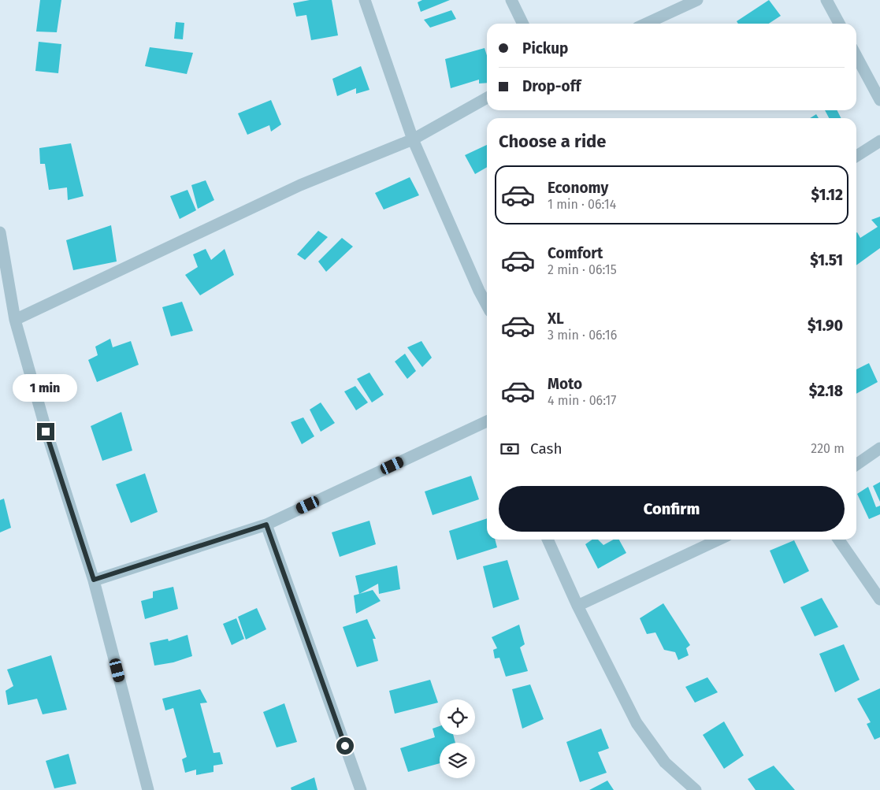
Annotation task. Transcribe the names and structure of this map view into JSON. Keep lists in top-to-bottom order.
{
  "page": {
    "banner": ["Pickup", "Drop-off"],
    "heading": "Choose a ride",
    "list": [
      {
        "name": "Economy",
        "note": "1 min · 06:14",
        "value": "$1.12"
      },
      {
        "name": "Comfort",
        "note": "2 min · 06:15",
        "value": "$1.51"
      },
      {
        "name": "XL",
        "note": "3 min · 06:16",
        "value": "$1.90"
      },
      {
        "name": "Moto",
        "note": "4 min · 06:17",
        "value": "$2.18"
      }
    ],
    "bubble": "1 min",
    "pay": ["Cash", "220 m"],
    "buttons": "Confirm"
  }
}
